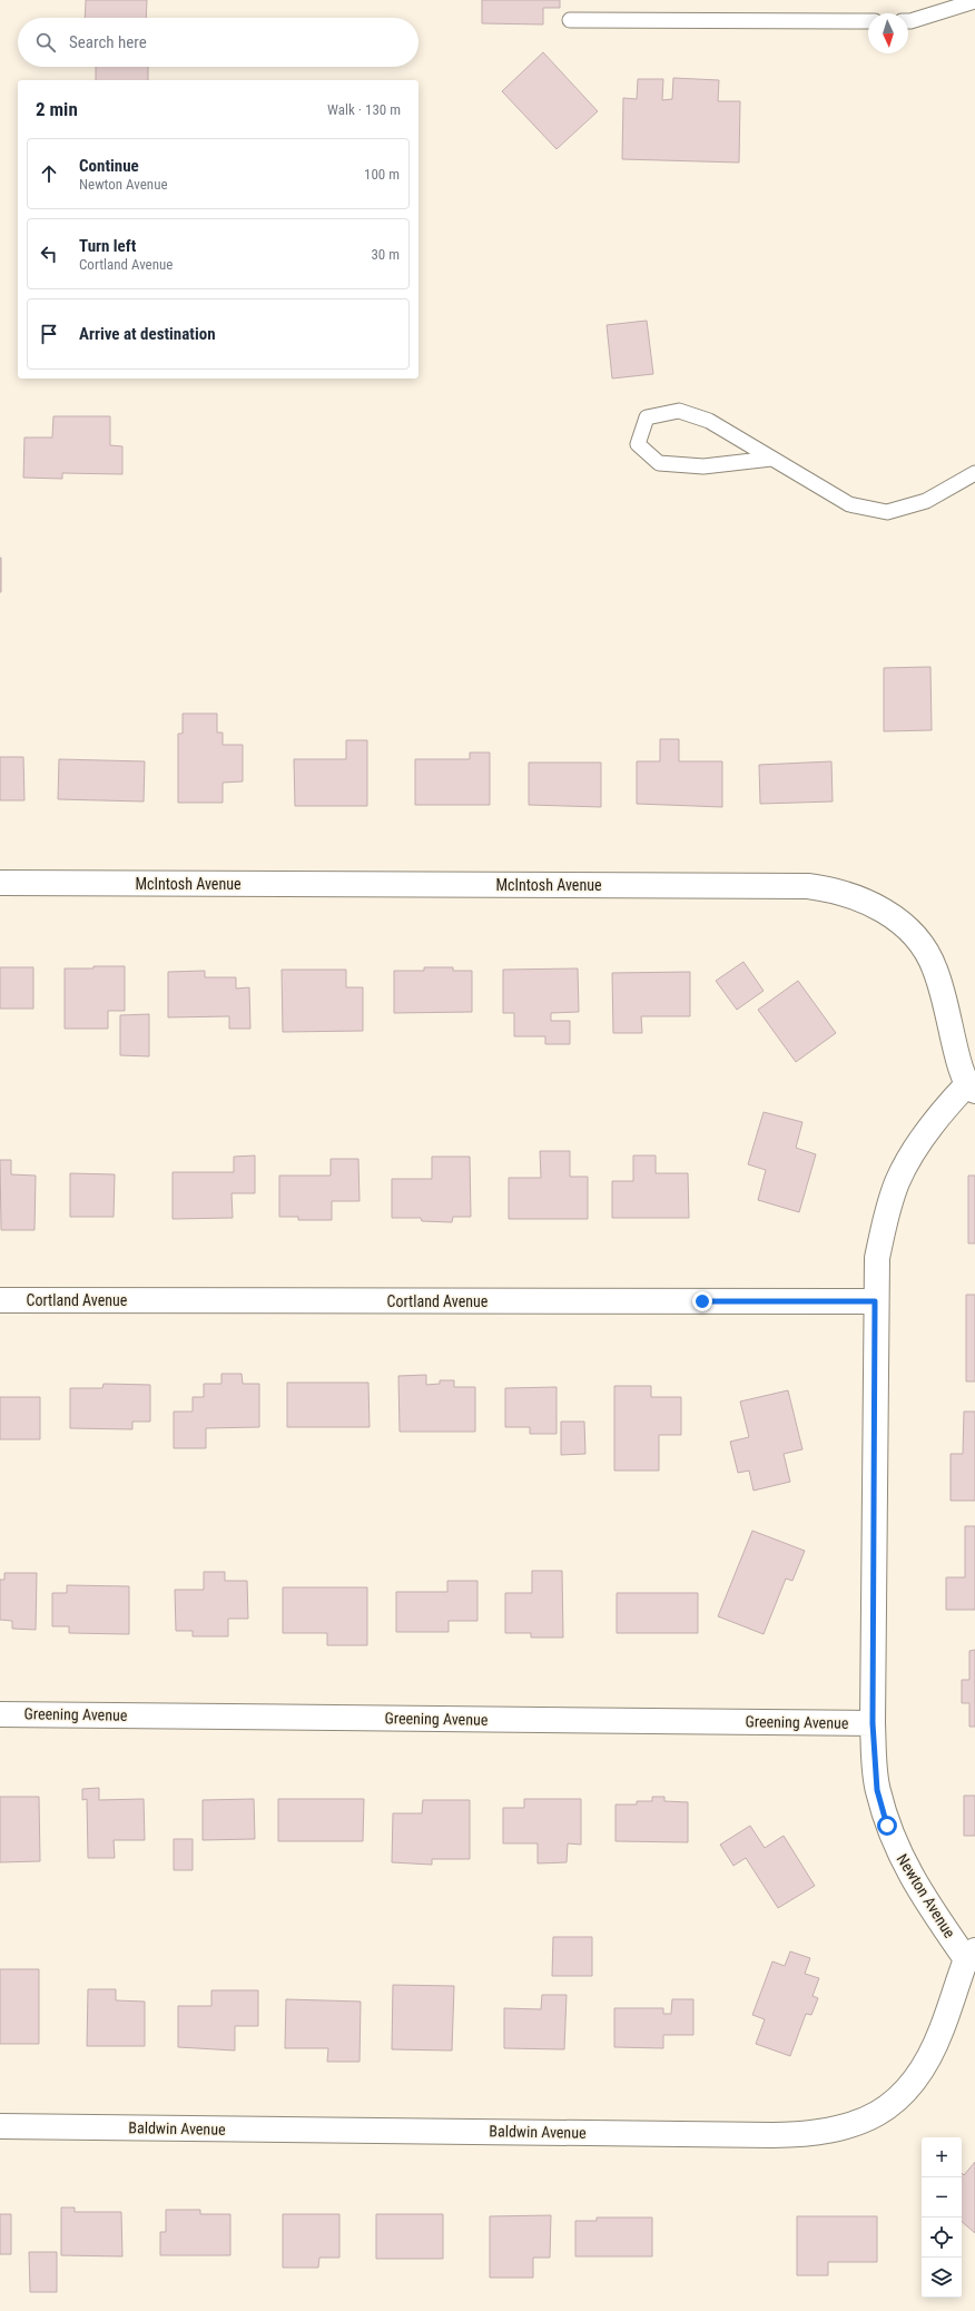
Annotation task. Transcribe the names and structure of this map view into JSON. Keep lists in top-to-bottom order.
{
  "streets": {
    "street": [
      "McIntosh Avenue",
      "Cortland Avenue",
      "Greening Avenue",
      "Newton Avenue",
      "Baldwin Avenue"
    ]
  },
  "crossings": [
    ["McIntosh Avenue", "Newton Avenue"],
    ["Cortland Avenue", "Newton Avenue"],
    ["Greening Avenue", "Newton Avenue"],
    ["Newton Avenue", "Baldwin Avenue"]
  ],
  "north": "bottom",
  "page": {
    "search": "Search here",
    "heading": ["2 min", "Walk · 130 m"],
    "list": [
      ["Continue", "Newton Avenue", "100 m"],
      ["Turn left", "Cortland Avenue", "30 m"],
      "Arrive at destination"
    ],
    "map_buttons": ["+", "−"]
  }
}
